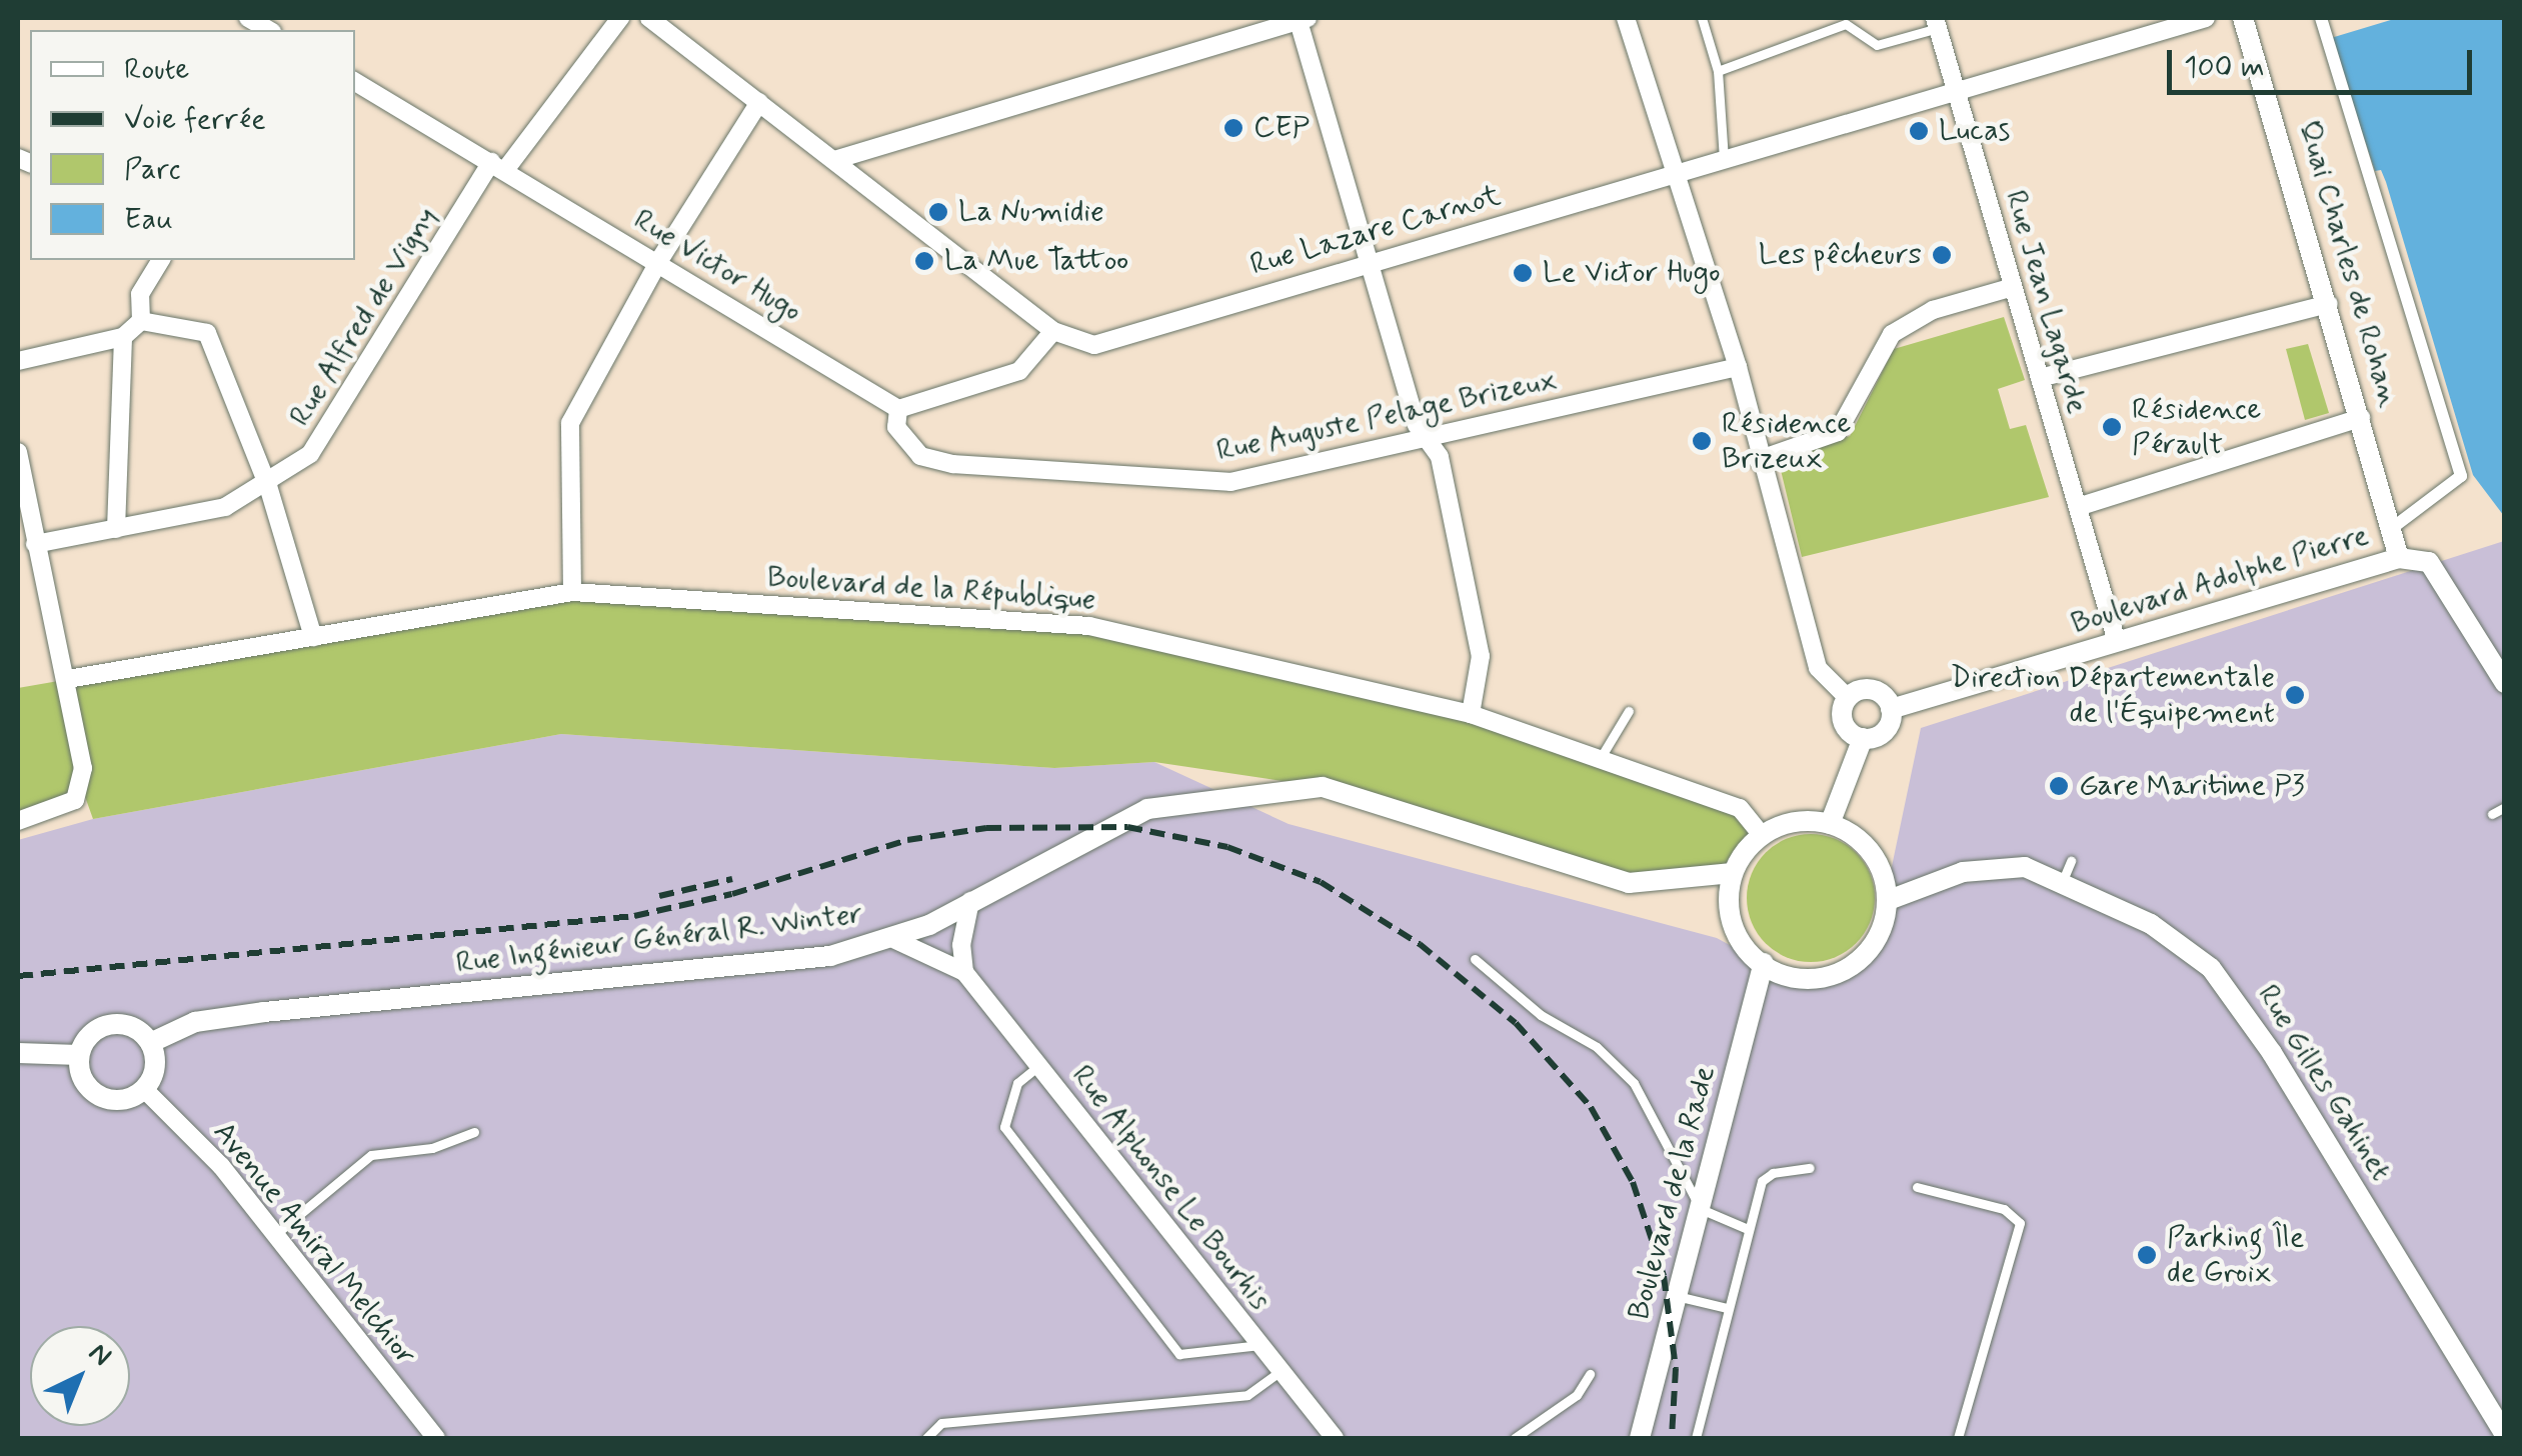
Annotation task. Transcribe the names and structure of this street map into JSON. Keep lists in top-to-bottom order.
{
  "streets": {
    "street": [
      "Rue Lazare Carnot",
      "Quai Charles de Rohan",
      "Rue Victor Hugo",
      "Rue Jean Lagarde",
      "Rue Alfred de Vigny",
      "Rue Auguste Pelage Brizeux",
      "Boulevard Adolphe Pierre",
      "Boulevard de la République",
      "Rue Ingénieur Général R. Winter",
      "Rue Gilles Gahinet",
      "Rue Alphonse Le Bourhis",
      "Boulevard de la Rade",
      "Avenue Amiral Melchior"
    ]
  },
  "crossings": [
    ["Rue Lazare Carnot", "Rue Jean Lagarde"],
    ["Quai Charles de Rohan", "Boulevard Adolphe Pierre"],
    ["Rue Victor Hugo", "Rue Alfred de Vigny"],
    ["Rue Victor Hugo", "Rue Auguste Pelage Brizeux"],
    ["Rue Jean Lagarde", "Boulevard Adolphe Pierre"],
    ["Boulevard de la République", "Rue Ingénieur Général R. Winter"],
    ["Boulevard de la République", "Rue Gilles Gahinet"],
    ["Boulevard de la République", "Boulevard de la Rade"],
    ["Rue Ingénieur Général R. Winter", "Rue Gilles Gahinet"],
    ["Rue Ingénieur Général R. Winter", "Rue Alphonse Le Bourhis"],
    ["Rue Ingénieur Général R. Winter", "Boulevard de la Rade"],
    ["Rue Ingénieur Général R. Winter", "Avenue Amiral Melchior"],
    ["Rue Gilles Gahinet", "Boulevard de la Rade"]
  ],
  "places": [
    "CEP",
    "Lucas",
    "La Numidie",
    "Les pêcheurs",
    "La Mue Tattoo",
    "Le Victor Hugo",
    "Résidence Pérault",
    "Résidence Brizeux",
    "Direction Départementale de l'Équipement",
    "Gare Maritime P3",
    "Parking Île de Groix"
  ],
  "legend": [
    "Route",
    "Voie ferrée",
    "Parc",
    "Eau"
  ],
  "scale_bar": "100 m",
  "north": "top right"
}
